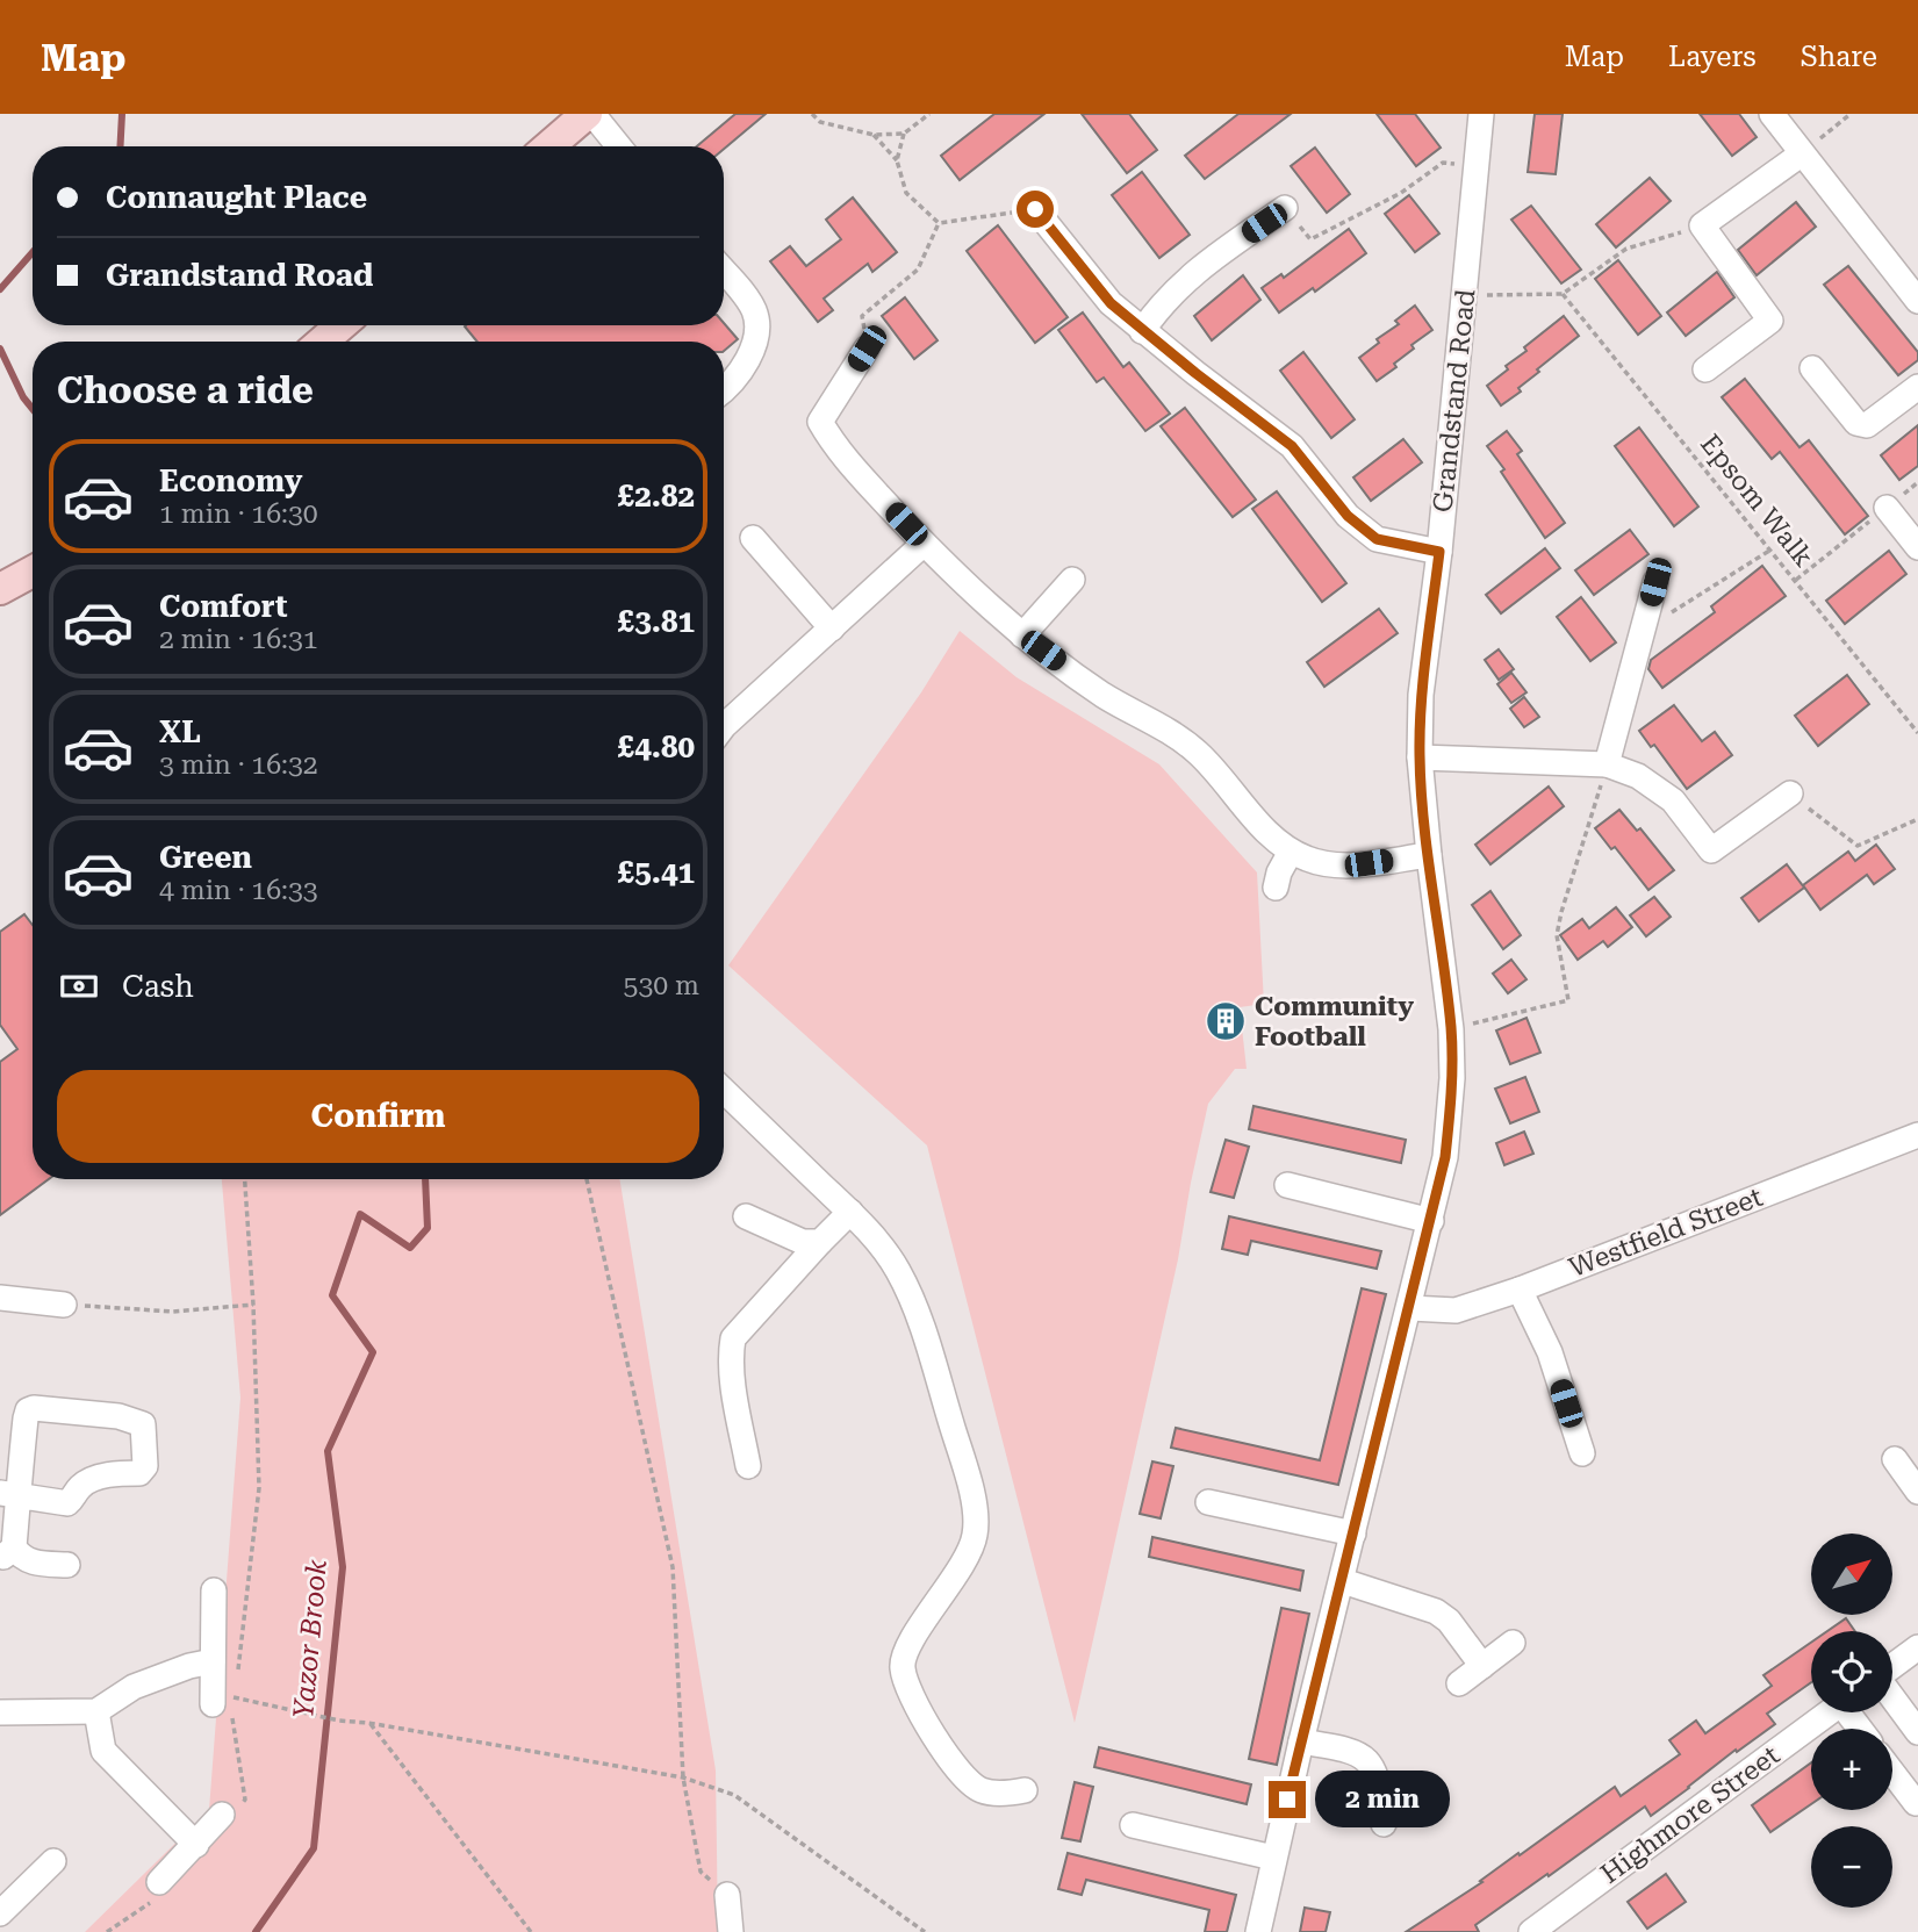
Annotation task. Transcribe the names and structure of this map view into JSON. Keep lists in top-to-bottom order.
{
  "streets": {
    "street": ["Grandstand Road", "Westfield Street", "Highmore Street"],
    "path": ["Epsom Walk"]
  },
  "crossings": [
    ["Grandstand Road", "Westfield Street"]
  ],
  "water": ["Yazor Brook"],
  "places": {
    "building": ["Community Football"]
  },
  "north": "top right",
  "page": {
    "header": "Map",
    "nav": ["Map", "Layers", "Share"],
    "banner": ["Connaught Place", "Grandstand Road"],
    "heading": "Choose a ride",
    "list": [
      {
        "name": "Economy",
        "note": "1 min · 16:30",
        "value": "£2.82"
      },
      {
        "name": "Comfort",
        "note": "2 min · 16:31",
        "value": "£3.81"
      },
      {
        "name": "XL",
        "note": "3 min · 16:32",
        "value": "£4.80"
      },
      {
        "name": "Green",
        "note": "4 min · 16:33",
        "value": "£5.41"
      }
    ],
    "pay": ["Cash", "530 m"],
    "buttons": "Confirm",
    "map_buttons": ["+", "−"],
    "bubble": "2 min"
  }
}
